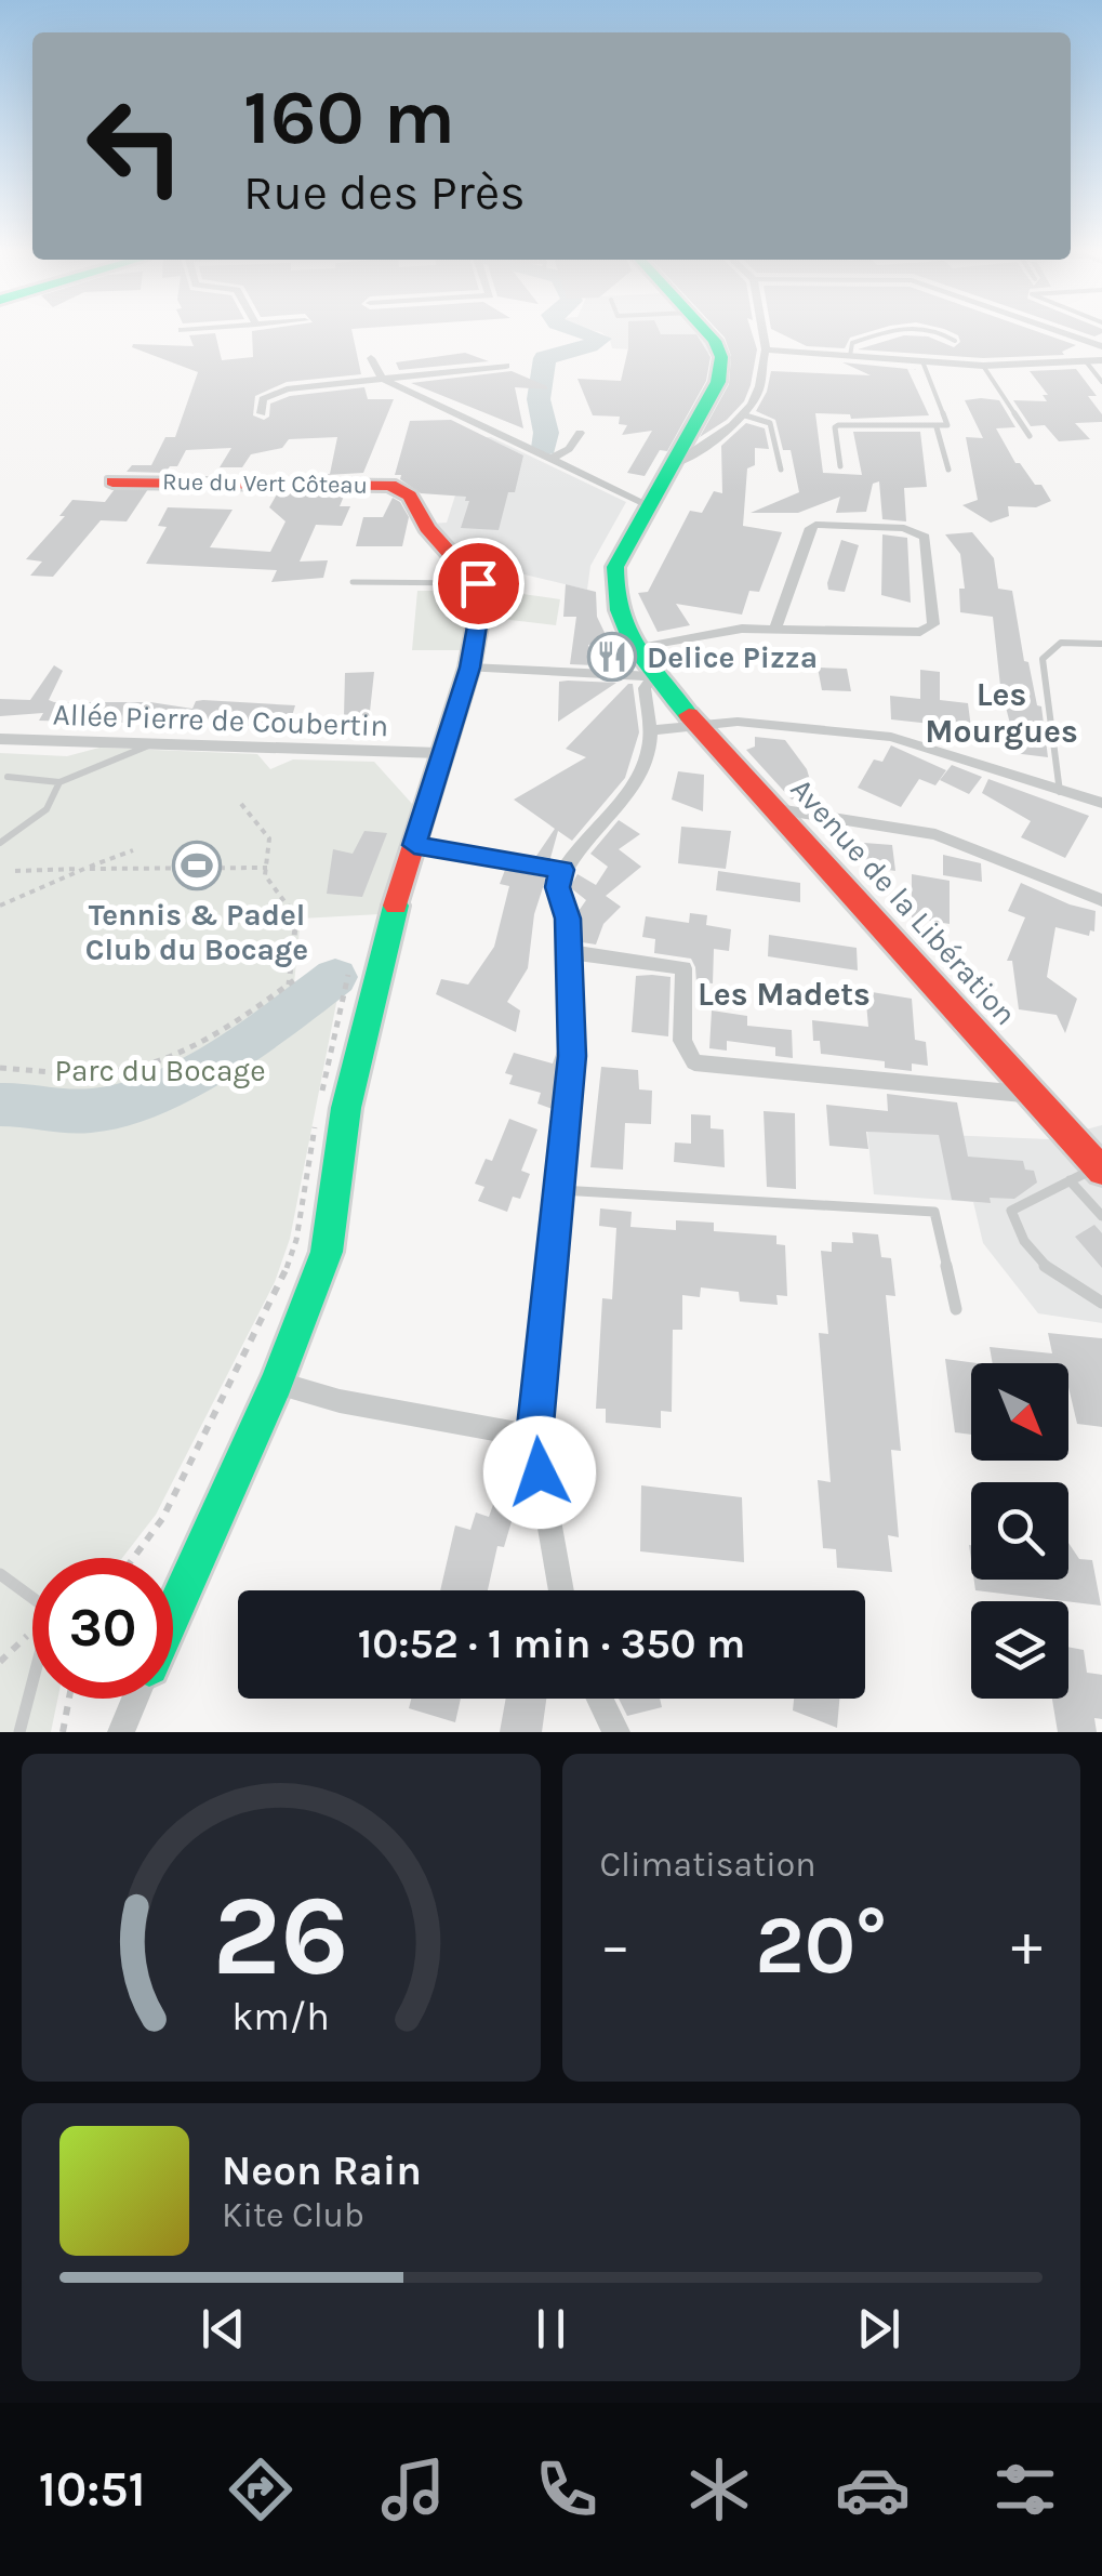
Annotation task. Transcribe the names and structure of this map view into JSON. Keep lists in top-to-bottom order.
{
  "streets": {
    "main road": ["Rue du Vert Côteau", "Avenue de la Libération"],
    "street": ["Allée Pierre de Coubertin"]
  },
  "districts": ["Les Mourgues", "Les Madets"],
  "parks": ["Parc du Bocage"],
  "places": {
    "restaurant": ["Delice Pizza"],
    "sports": ["Tennis & Padel Club du Bocage"]
  },
  "north": "bottom right",
  "page": {
    "turn": ["160 m", "Rue des Près"],
    "limit": "30",
    "trip": "10:52 · 1 min · 350 m",
    "tile": "Climatisation",
    "heat": ["−", "20°", "+"],
    "song": ["Neon Rain", "Kite Club"],
    "tabs": "10:51",
    "gauge": ["26", "km/h"]
  }
}
